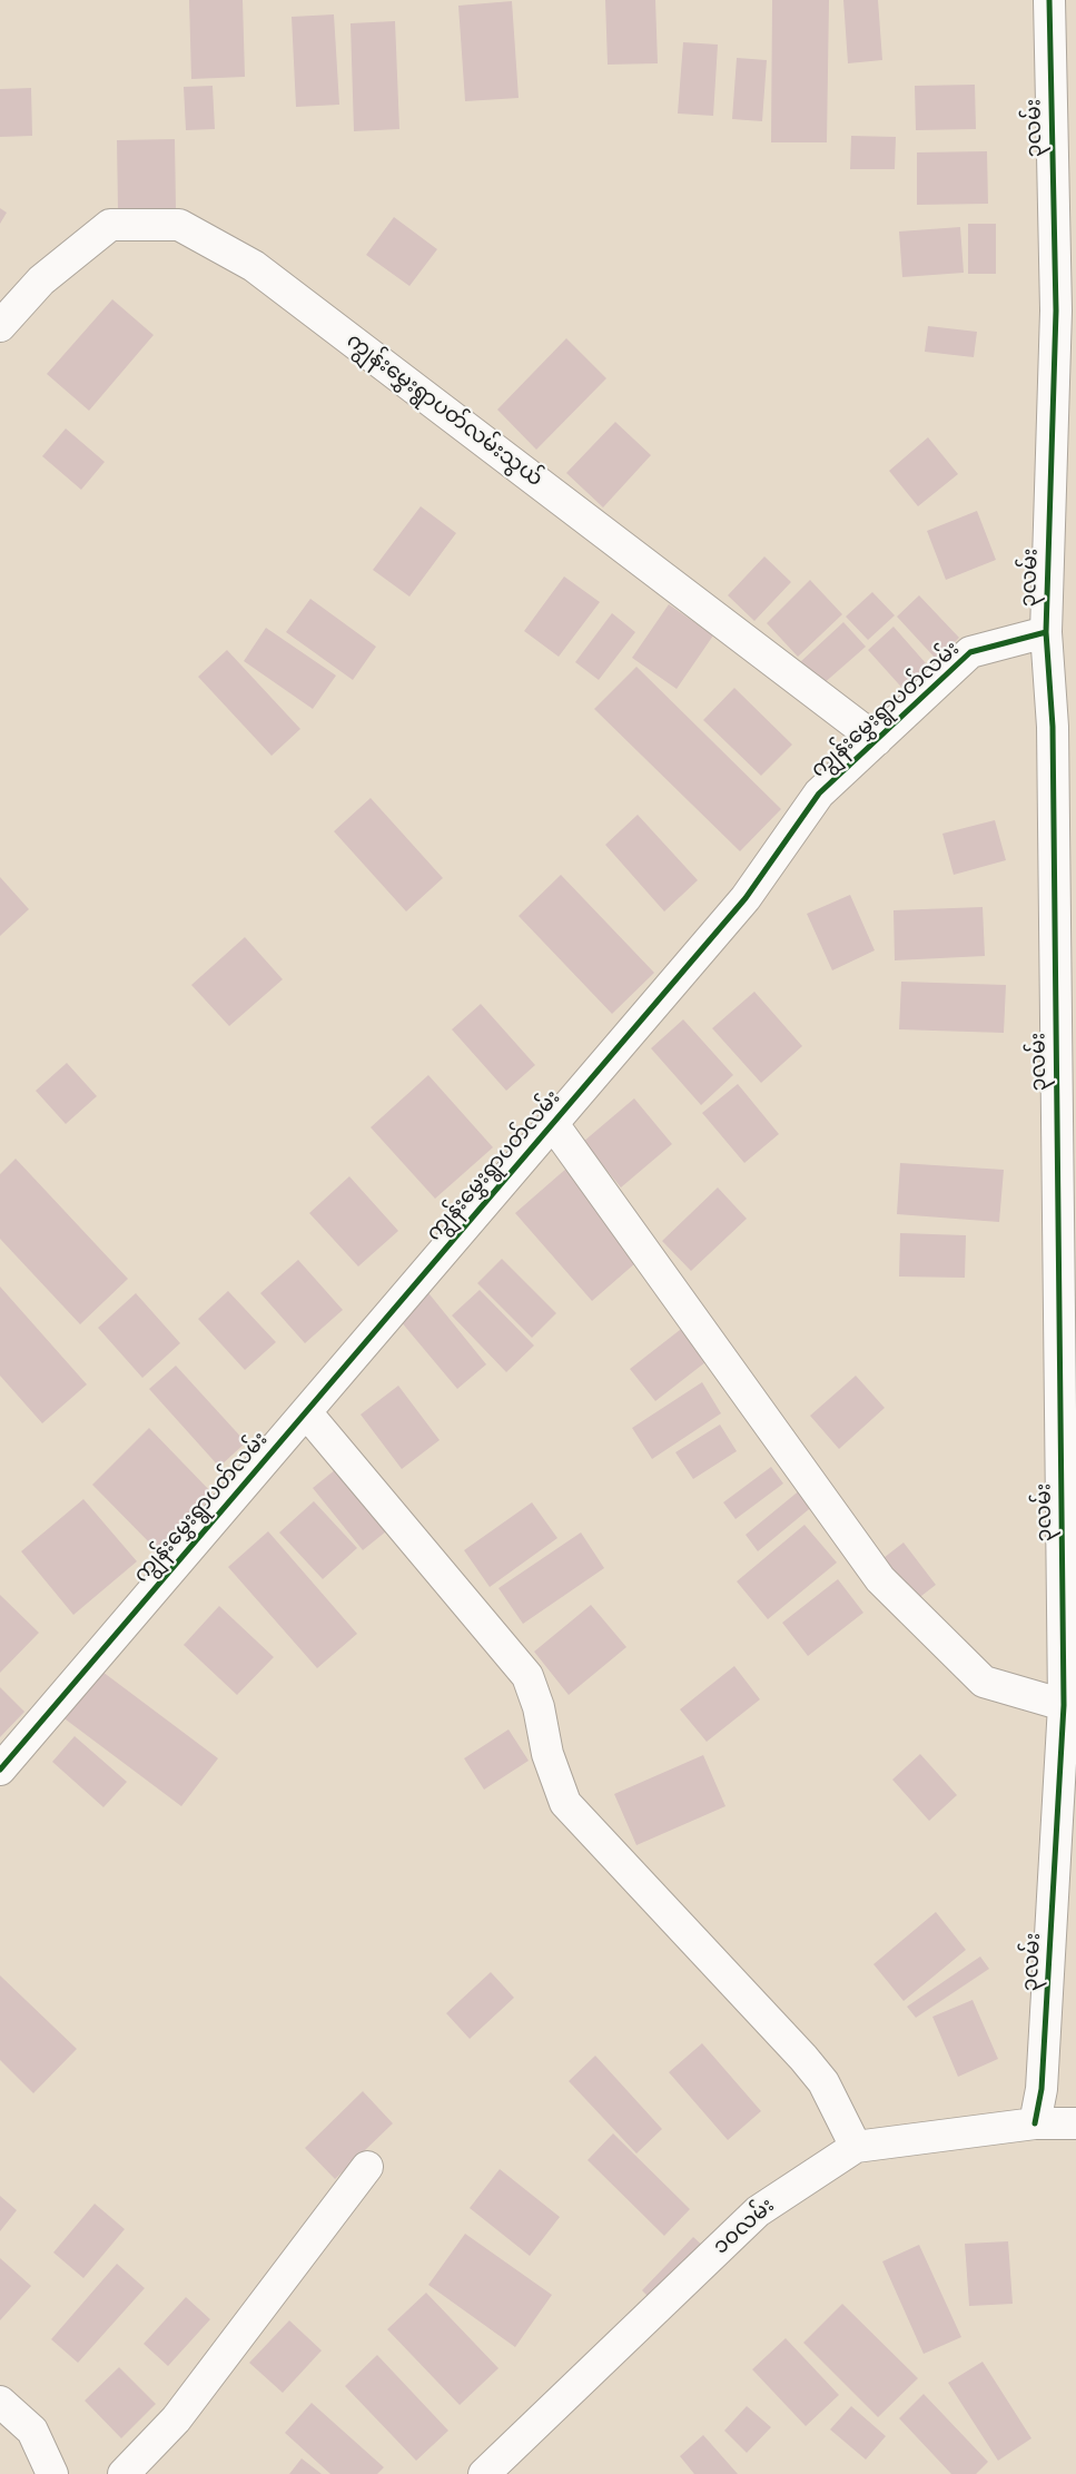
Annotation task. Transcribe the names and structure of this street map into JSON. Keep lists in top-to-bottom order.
{
  "streets": {
    "street": [
      "၃လမ်း",
      "ကျွန်းမွှေးရွာပတ်လမ်းသွယ်",
      "ကျွန်းမွှေးရွာပတ်လမ်း",
      "၁၀လမ်း"
    ]
  },
  "crossings": [
    ["၃လမ်း", "ကျွန်းမွှေးရွာပတ်လမ်း"],
    ["၃လမ်း", "၁၀လမ်း"],
    ["ကျွန်းမွှေးရွာပတ်လမ်းသွယ်", "ကျွန်းမွှေးရွာပတ်လမ်း"]
  ]
}
